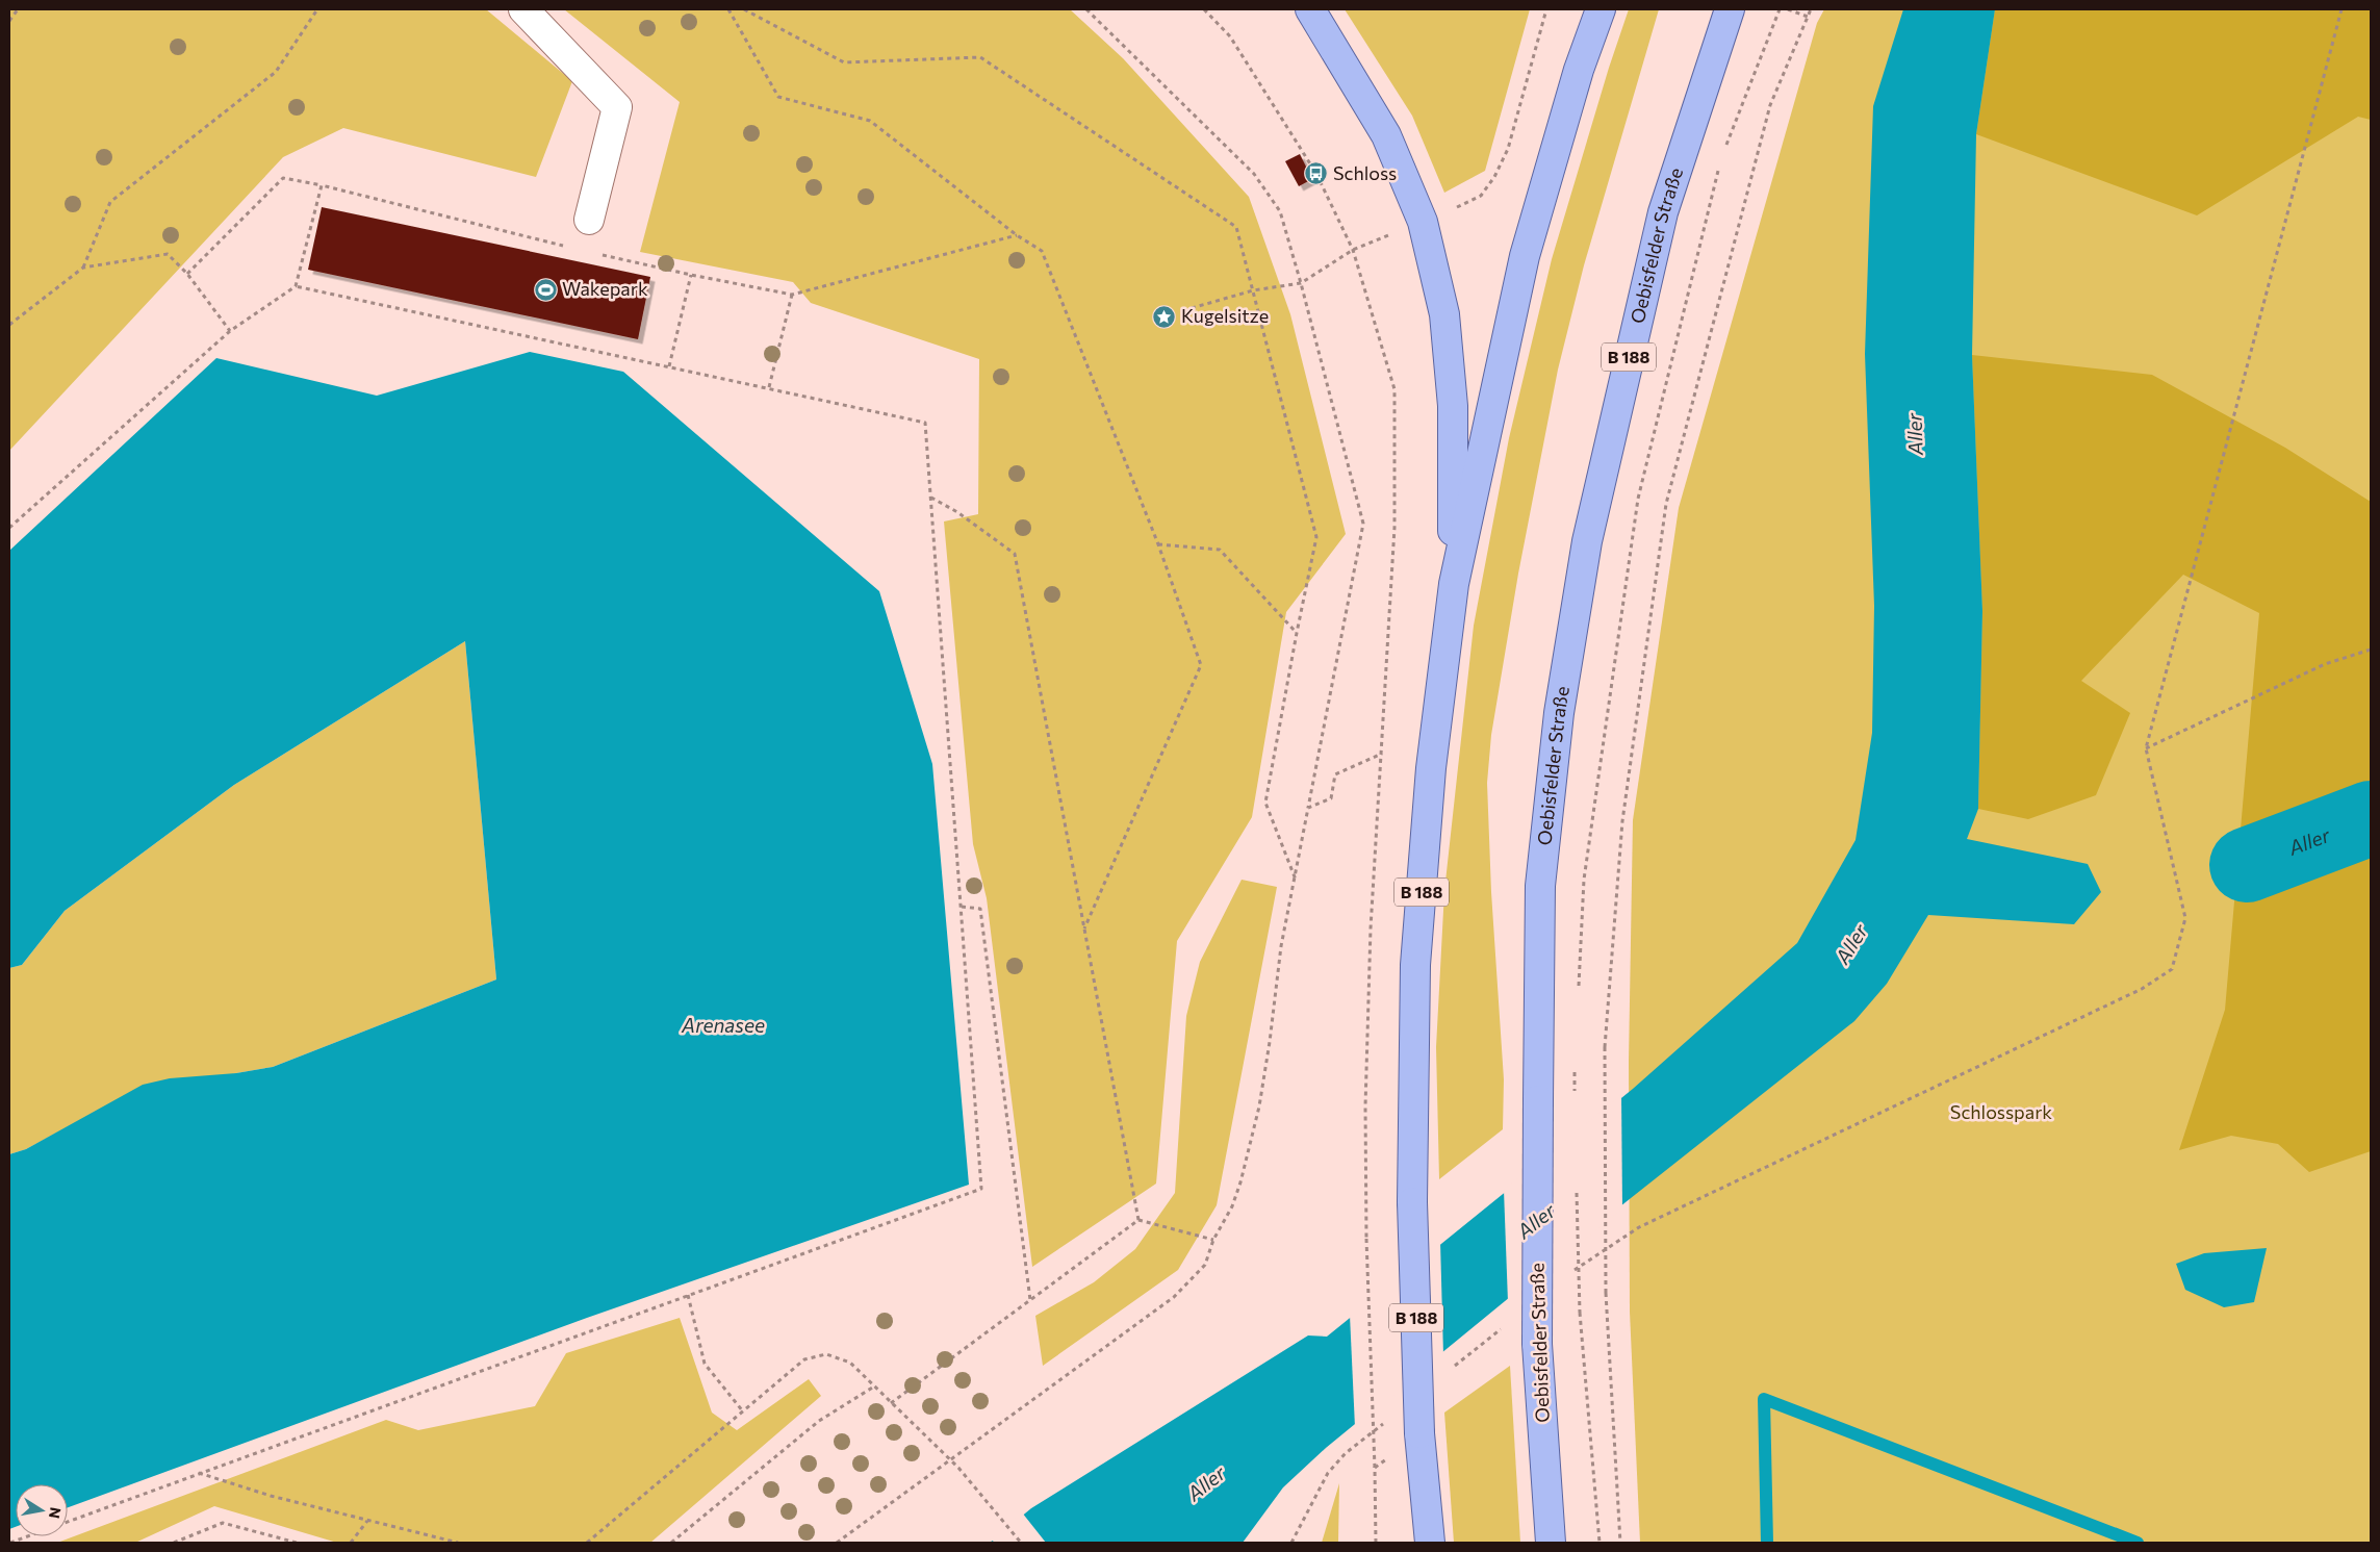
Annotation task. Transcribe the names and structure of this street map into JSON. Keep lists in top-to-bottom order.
{
  "streets": {
    "main road": ["Oebisfelder Straße", "B 188"]
  },
  "water": ["Aller", "Arenasee"],
  "parks": ["Schlosspark"],
  "places": {
    "bus stop": ["Schloss"],
    "sports": ["Wakepark"],
    "place": ["Kugelsitze"]
  },
  "north": "right"
}
